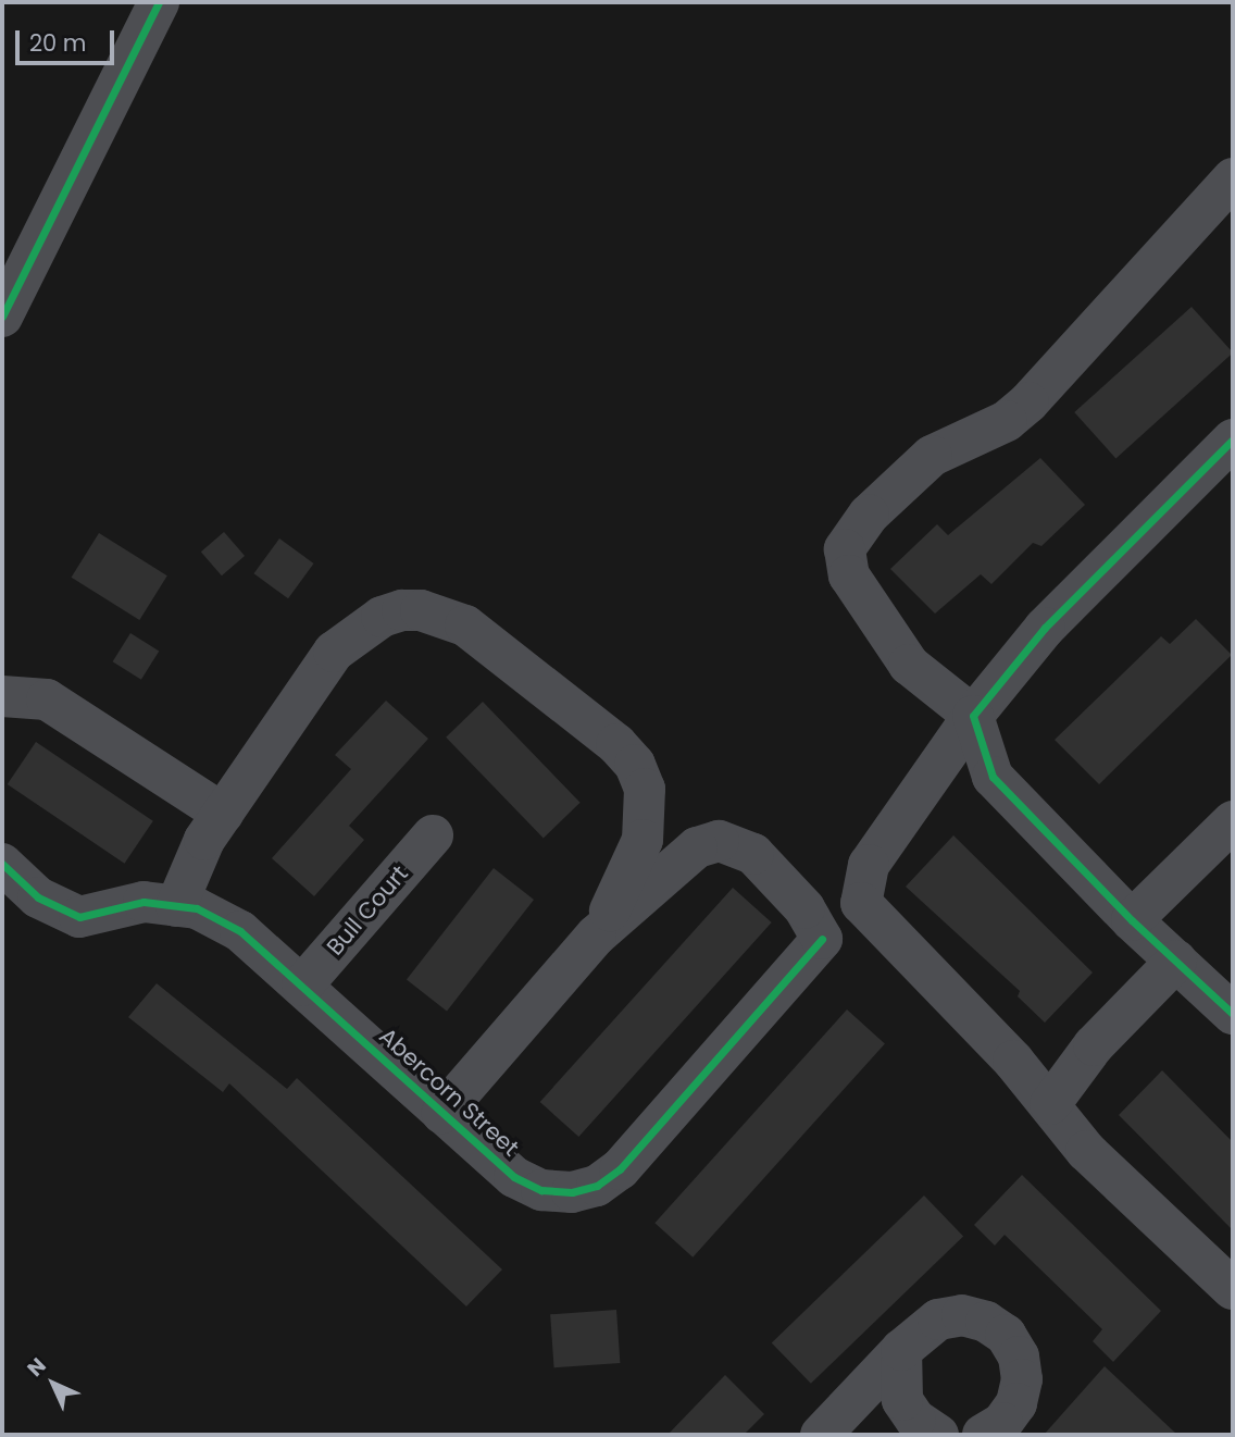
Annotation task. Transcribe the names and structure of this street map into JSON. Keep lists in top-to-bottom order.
{
  "streets": {
    "street": ["Bull Court", "Abercorn Street"]
  },
  "crossings": [
    ["Bull Court", "Abercorn Street"]
  ],
  "scale_bar": "20 m",
  "north": "top left"
}
